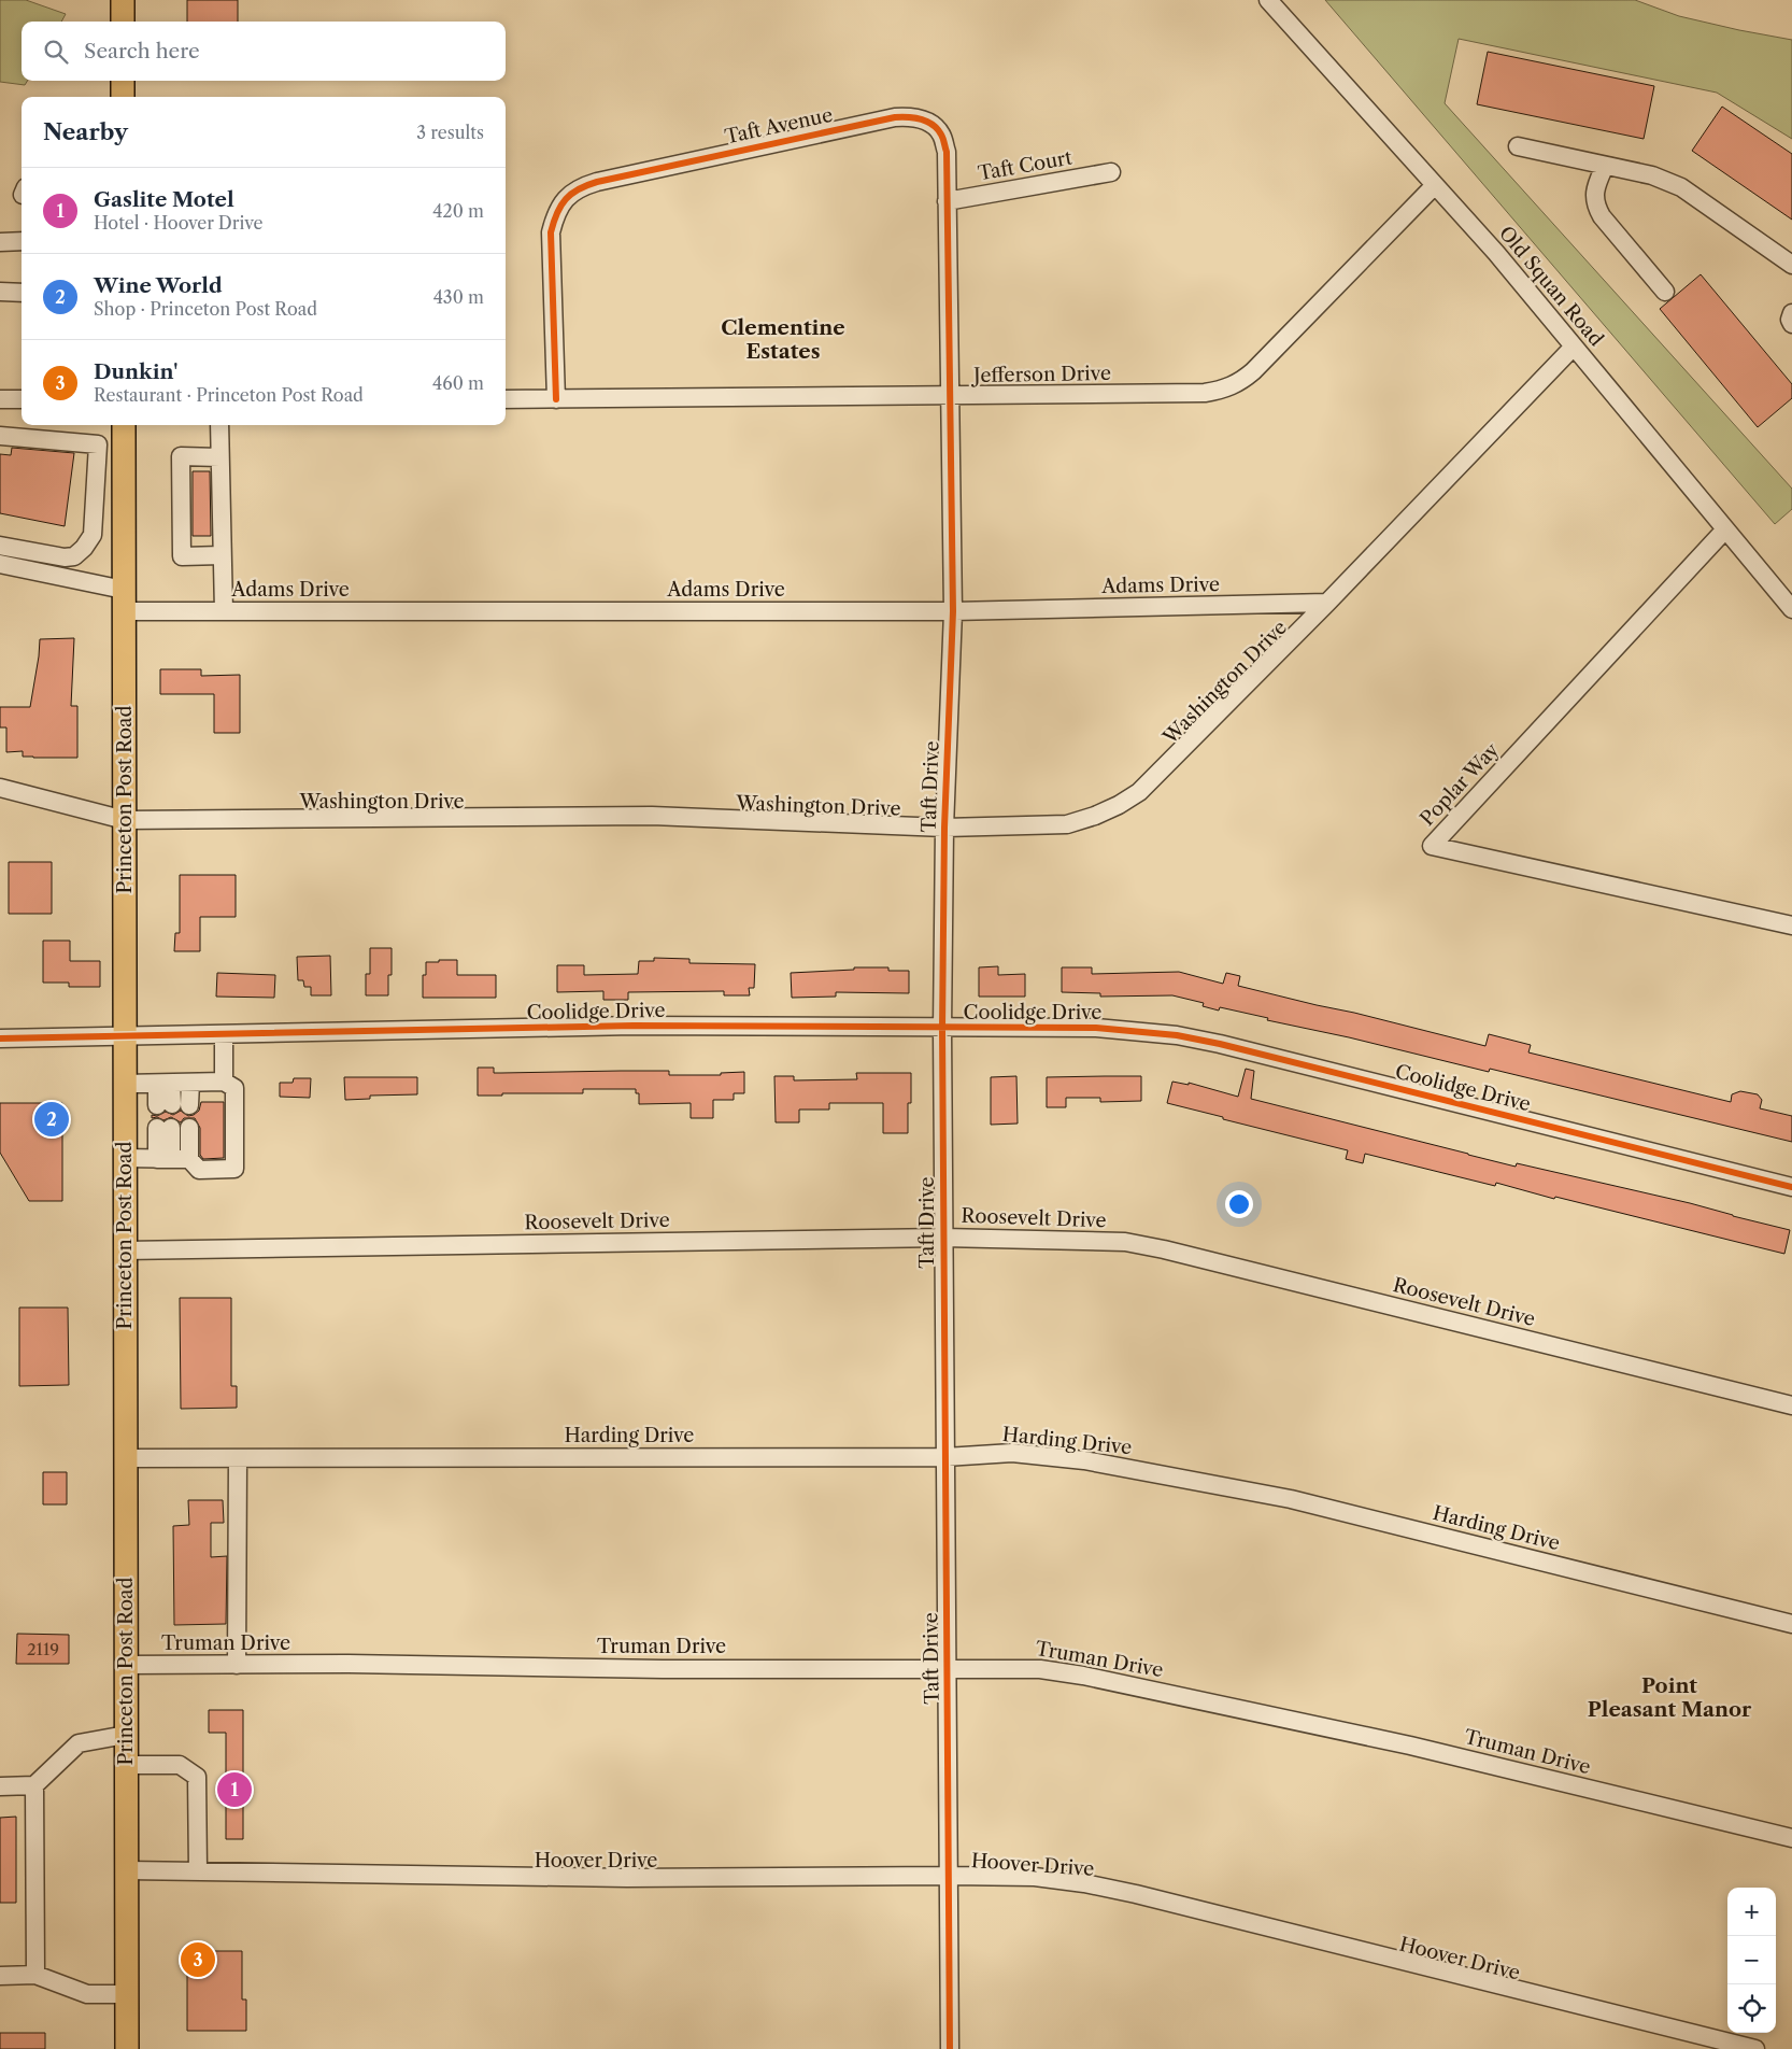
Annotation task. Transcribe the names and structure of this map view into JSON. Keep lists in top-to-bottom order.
{
  "streets": {
    "main road": ["Princeton Post Road"],
    "street": [
      "Taft Avenue",
      "Taft Court",
      "Old Squan Road",
      "Jefferson Drive",
      "Adams Drive",
      "Washington Drive",
      "Poplar Way",
      "Taft Drive",
      "Coolidge Drive",
      "Roosevelt Drive",
      "Harding Drive",
      "Truman Drive",
      "Hoover Drive"
    ]
  },
  "crossings": [
    ["Taft Avenue", "Taft Court"],
    ["Taft Avenue", "Jefferson Drive"],
    ["Taft Avenue", "Taft Drive"],
    ["Old Squan Road", "Jefferson Drive"],
    ["Old Squan Road", "Washington Drive"],
    ["Old Squan Road", "Poplar Way"],
    ["Jefferson Drive", "Taft Drive"],
    ["Adams Drive", "Washington Drive"],
    ["Adams Drive", "Taft Drive"],
    ["Adams Drive", "Princeton Post Road"],
    ["Washington Drive", "Taft Drive"],
    ["Washington Drive", "Princeton Post Road"],
    ["Taft Drive", "Coolidge Drive"],
    ["Taft Drive", "Roosevelt Drive"],
    ["Taft Drive", "Harding Drive"],
    ["Taft Drive", "Truman Drive"],
    ["Taft Drive", "Hoover Drive"],
    ["Princeton Post Road", "Coolidge Drive"],
    ["Princeton Post Road", "Roosevelt Drive"],
    ["Princeton Post Road", "Harding Drive"],
    ["Princeton Post Road", "Truman Drive"],
    ["Princeton Post Road", "Hoover Drive"]
  ],
  "districts": ["Clementine Estates", "Point Pleasant Manor"],
  "house_numbers": ["2119"],
  "page": {
    "search": "Search here",
    "heading": ["Nearby", "3 results"],
    "list": [
      {
        "mark": "1",
        "name": "Gaslite Motel",
        "note": "Hotel · Hoover Drive",
        "value": "420 m"
      },
      {
        "mark": "2",
        "name": "Wine World",
        "note": "Shop · Princeton Post Road",
        "value": "430 m"
      },
      {
        "mark": "3",
        "name": "Dunkin'",
        "note": "Restaurant · Princeton Post Road",
        "value": "460 m"
      }
    ],
    "pins": ["2", "1", "3"],
    "map_buttons": ["+", "−"]
  }
}
